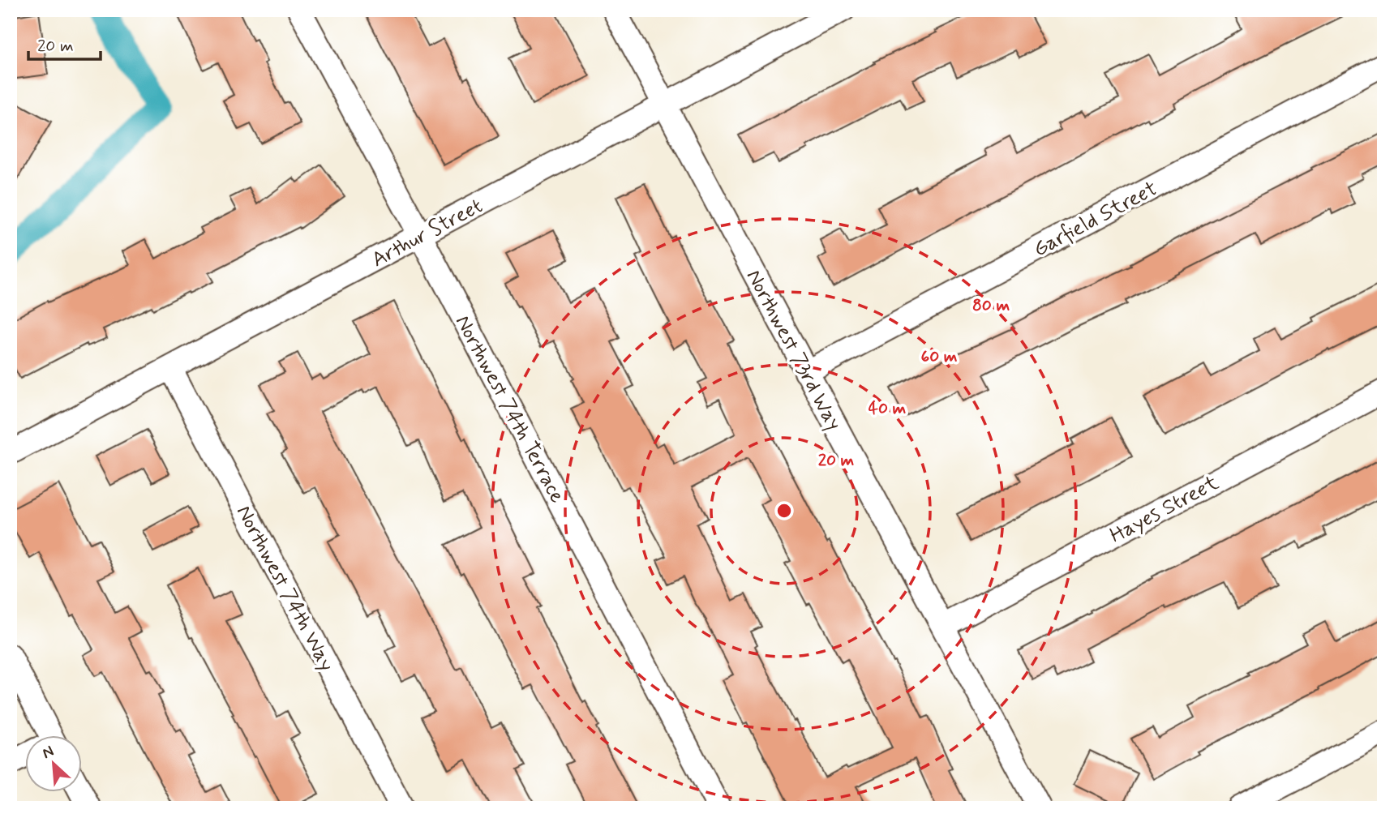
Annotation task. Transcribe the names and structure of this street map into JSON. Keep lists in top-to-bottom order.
{
  "streets": {
    "street": [
      "Garfield Street",
      "Arthur Street",
      "Northwest 73rd Way",
      "Northwest 74th Terrace",
      "Hayes Street",
      "Northwest 74th Way"
    ]
  },
  "crossings": [
    ["Garfield Street", "Northwest 73rd Way"],
    ["Arthur Street", "Northwest 73rd Way"],
    ["Arthur Street", "Northwest 74th Terrace"],
    ["Arthur Street", "Northwest 74th Way"],
    ["Northwest 73rd Way", "Hayes Street"]
  ],
  "scale_bar": "20 m",
  "north": "top left",
  "rings": [
    "80 m",
    "60 m",
    "40 m",
    "20 m"
  ]
}
